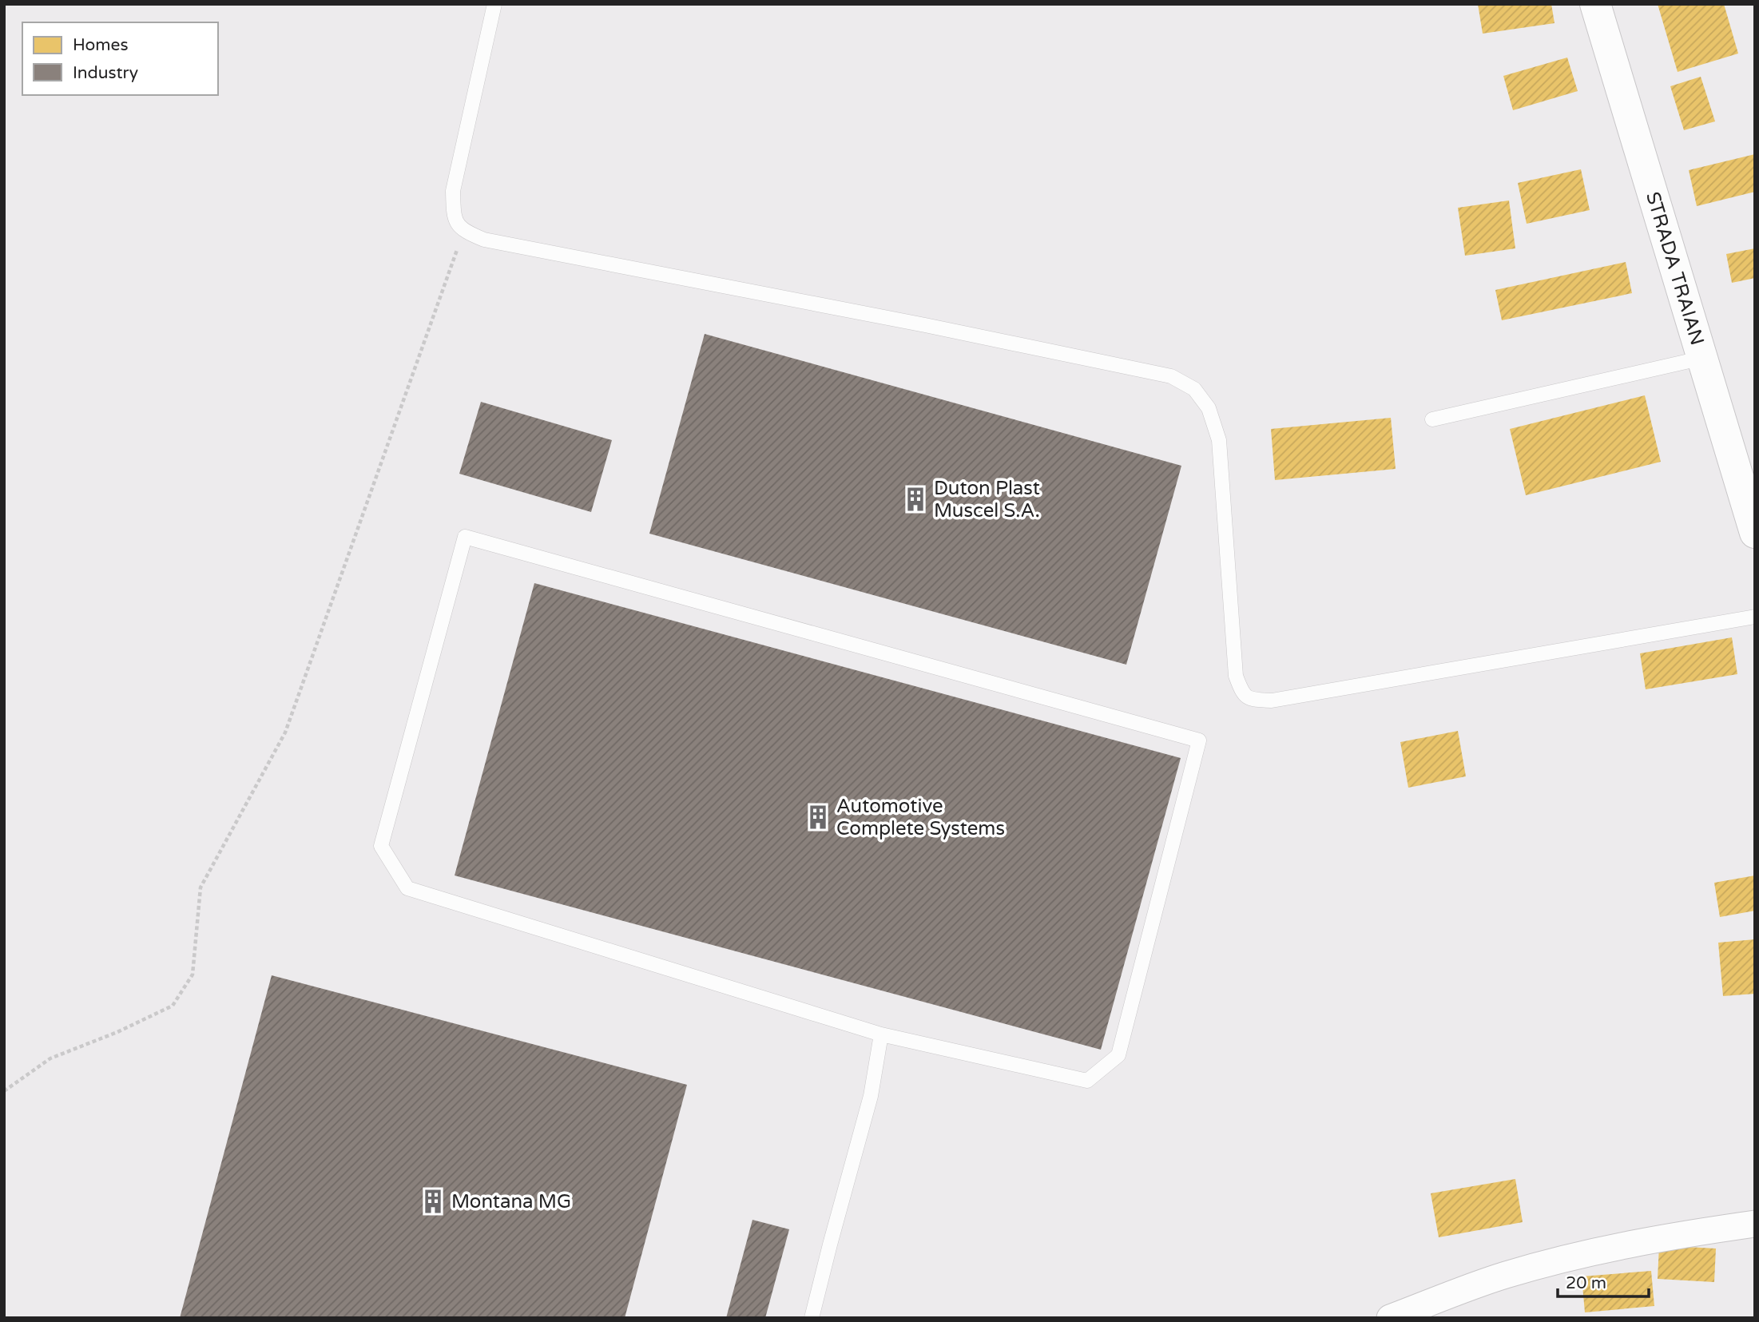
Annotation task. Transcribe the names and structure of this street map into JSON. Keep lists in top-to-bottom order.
{
  "streets": {
    "main road": ["STRADA TRAIAN"]
  },
  "places": {
    "building": ["Duton Plast Muscel S.A.", "Automotive Complete Systems", "Montana MG"]
  },
  "legend": ["Homes", "Industry"],
  "scale_bar": "20 m"
}
